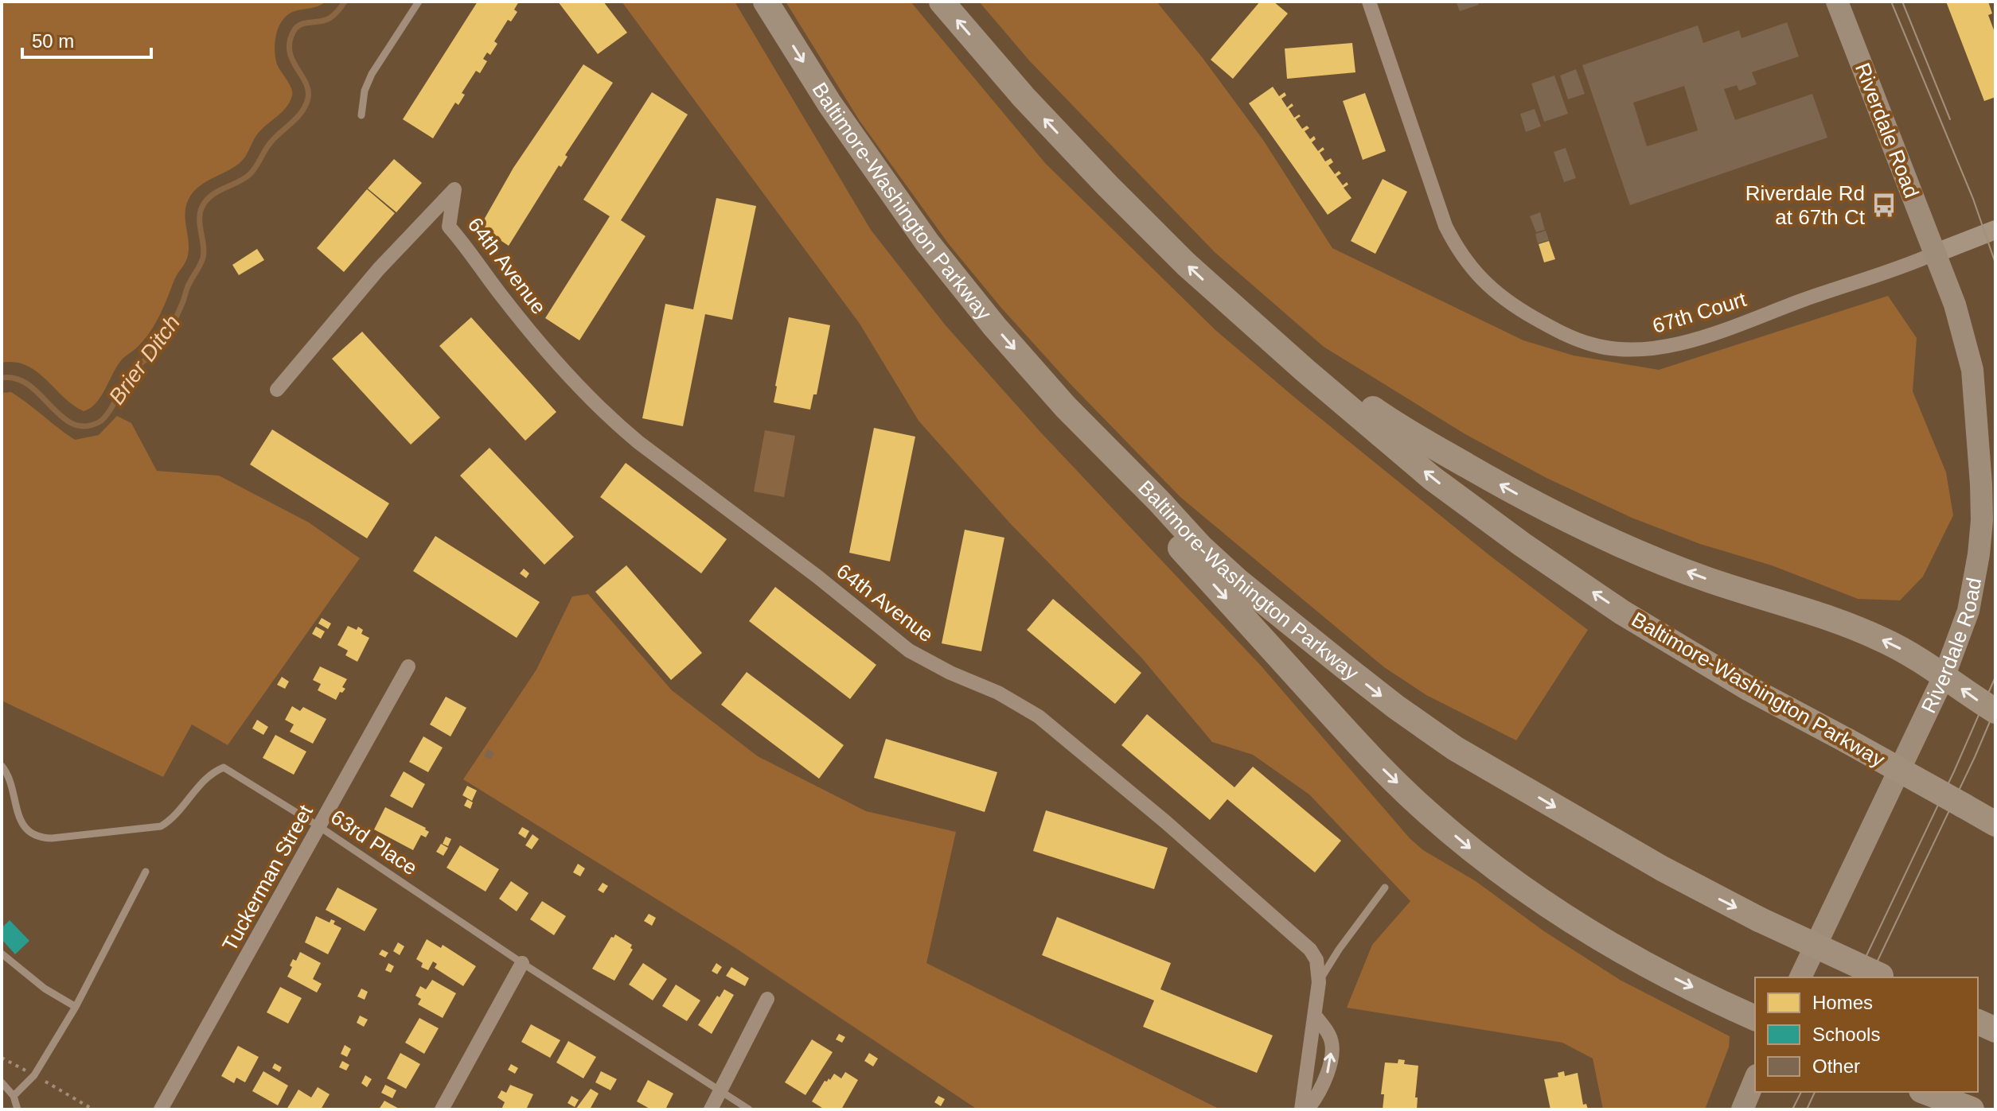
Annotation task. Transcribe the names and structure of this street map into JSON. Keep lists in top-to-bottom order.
{
  "streets": {
    "highway": ["Baltimore-Washington Parkway"],
    "main road": ["Riverdale Road"],
    "street": ["64th Avenue", "67th Court", "Tuckerman Street"],
    "lane": ["63rd Place"]
  },
  "crossings": [
    ["Riverdale Road", "67th Court"],
    ["63rd Place", "Tuckerman Street"]
  ],
  "water": ["Brier Ditch"],
  "places": {
    "bus stop": ["Riverdale Rd at 67th Ct"]
  },
  "legend": ["Homes", "Schools", "Other"],
  "scale_bar": "50 m"
}
